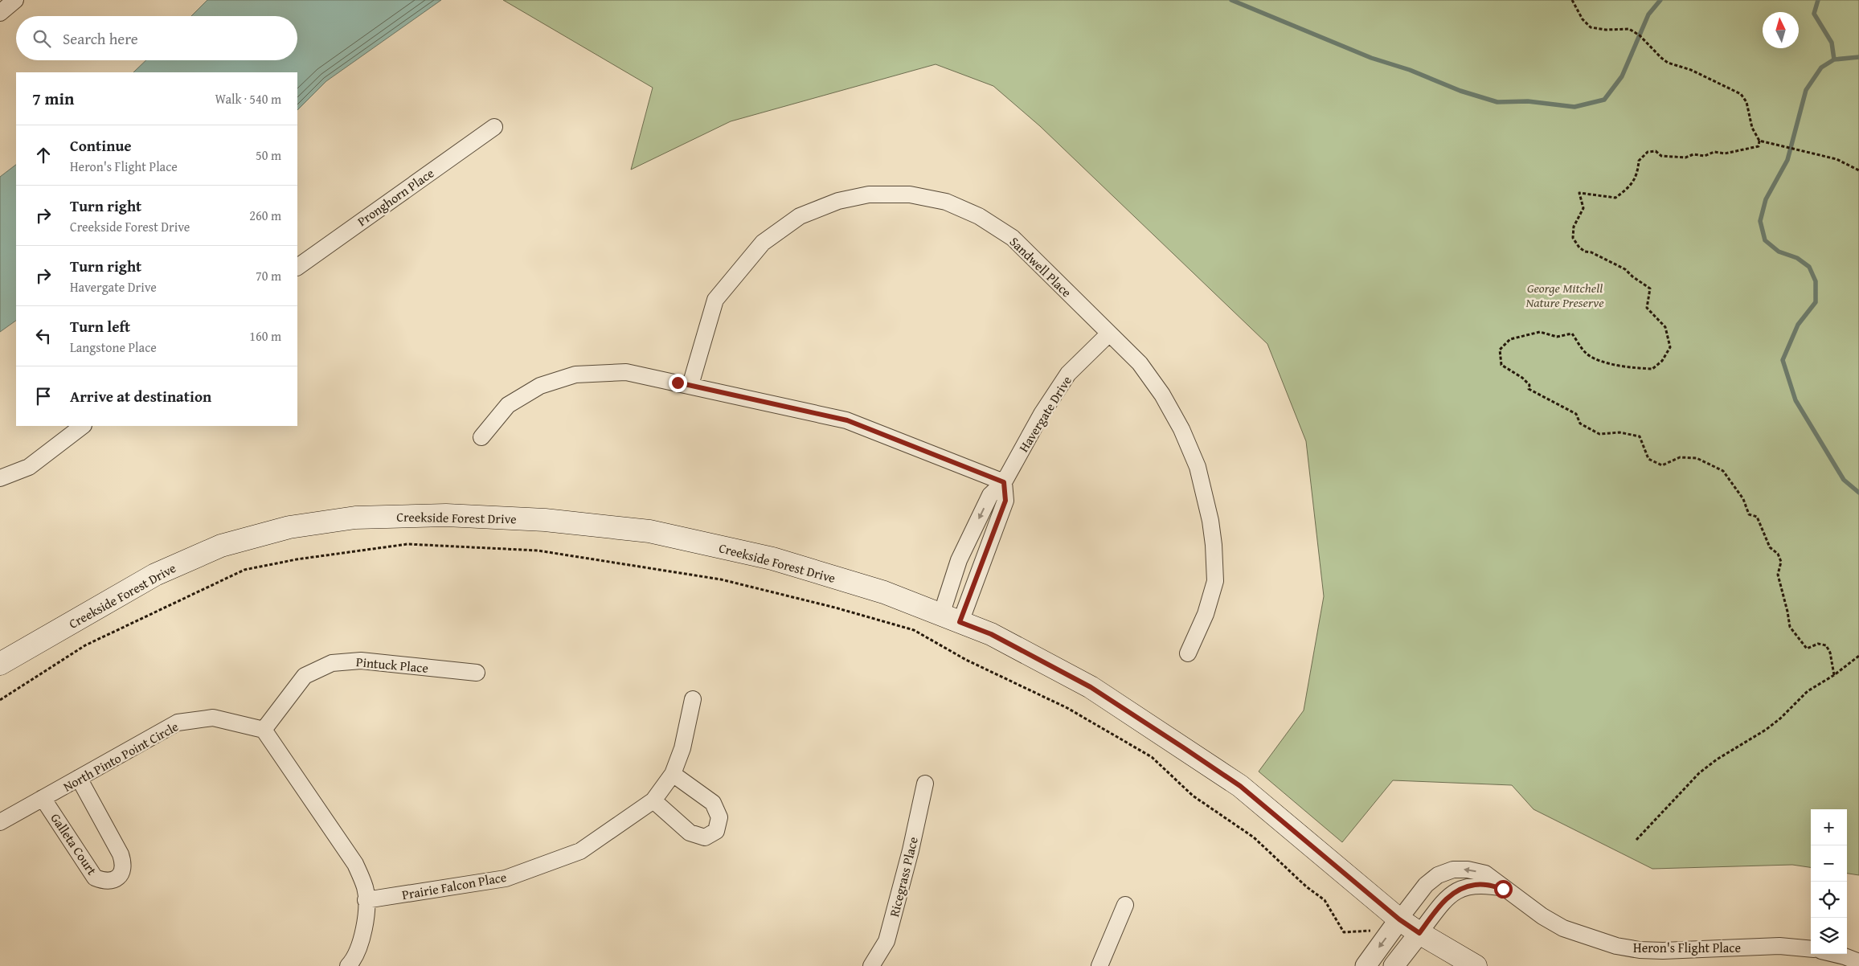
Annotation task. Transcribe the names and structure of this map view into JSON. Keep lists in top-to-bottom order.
{
  "streets": {
    "main road": ["Creekside Forest Drive"],
    "street": [
      "Pronghorn Place",
      "Sandwell Place",
      "Havergate Drive",
      "Pintuck Place",
      "North Pinto Point Circle",
      "Galleta Court",
      "Ricegrass Place",
      "Prairie Falcon Place",
      "Heron's Flight Place"
    ]
  },
  "crossings": [
    ["Sandwell Place", "Havergate Drive"],
    ["Havergate Drive", "Creekside Forest Drive"],
    ["Creekside Forest Drive", "Heron's Flight Place"],
    ["Pintuck Place", "North Pinto Point Circle"],
    ["North Pinto Point Circle", "Galleta Court"]
  ],
  "parks": ["George Mitchell Nature Preserve"],
  "north": "top",
  "page": {
    "search": "Search here",
    "heading": ["7 min", "Walk · 540 m"],
    "list": [
      ["Continue", "Heron's Flight Place", "50 m"],
      ["Turn right", "Creekside Forest Drive", "260 m"],
      ["Turn right", "Havergate Drive", "70 m"],
      ["Turn left", "Langstone Place", "160 m"],
      "Arrive at destination"
    ],
    "map_buttons": ["+", "−"]
  }
}
